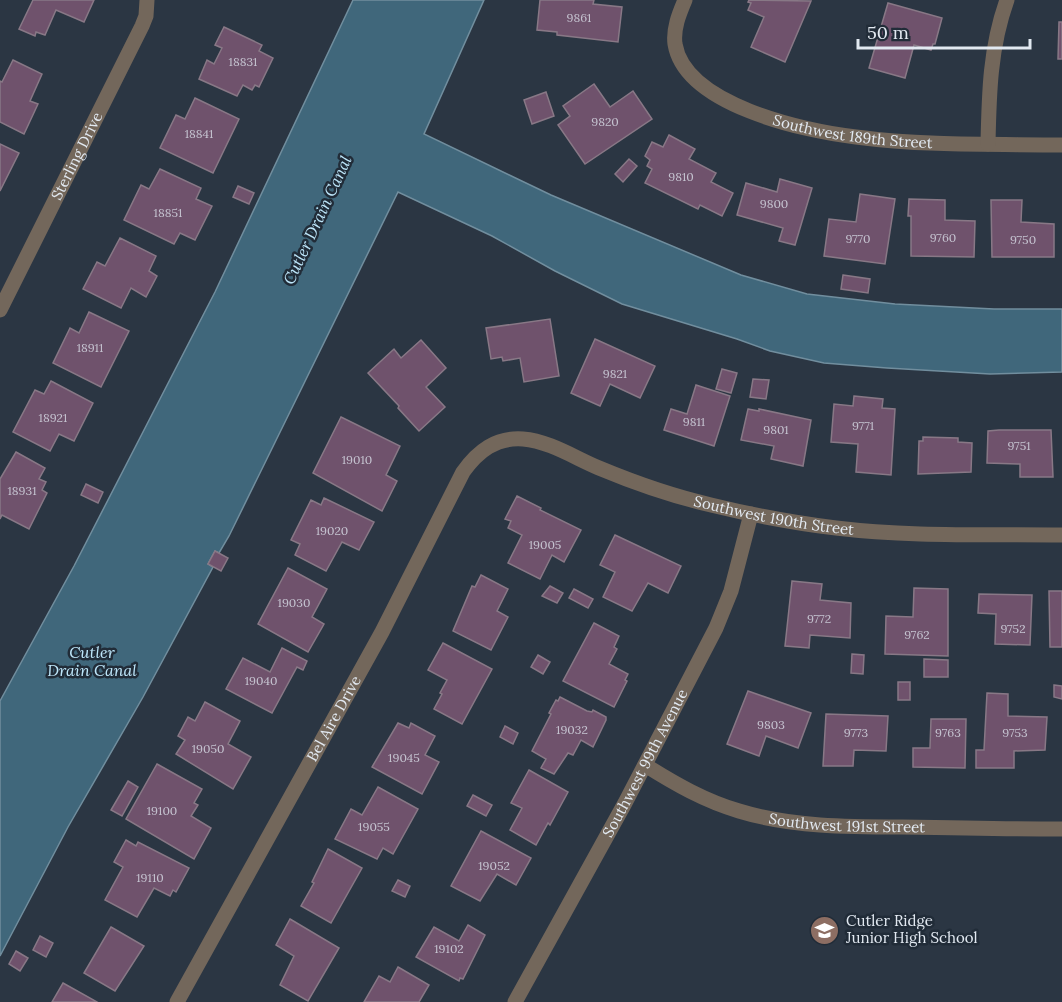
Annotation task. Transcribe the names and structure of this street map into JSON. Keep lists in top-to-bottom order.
{
  "streets": {
    "street": [
      "Southwest 189th Street",
      "Sterling Drive",
      "Southwest 190th Street",
      "Bel Aire Drive",
      "Southwest 99th Avenue",
      "Southwest 191st Street"
    ]
  },
  "crossings": [
    ["Southwest 190th Street", "Bel Aire Drive"],
    ["Southwest 190th Street", "Southwest 99th Avenue"],
    ["Southwest 99th Avenue", "Southwest 191st Street"]
  ],
  "water": ["Cutler Drain Canal"],
  "places": {
    "school or university": ["Cutler Ridge Junior High School"]
  },
  "house_numbers": [
    "9861",
    "18831",
    "9820",
    "18841",
    "9810",
    "9800",
    "18851",
    "9760",
    "9770",
    "9750",
    "18911",
    "9821",
    "18921",
    "9811",
    "9771",
    "9801",
    "9751",
    "19010",
    "18931",
    "19020",
    "19005",
    "19030",
    "9772",
    "9752",
    "9762",
    "19040",
    "9803",
    "19032",
    "9773",
    "9763",
    "9753",
    "19050",
    "19045",
    "19100",
    "19055",
    "19052",
    "19110",
    "19102"
  ],
  "scale_bar": "50 m"
}
